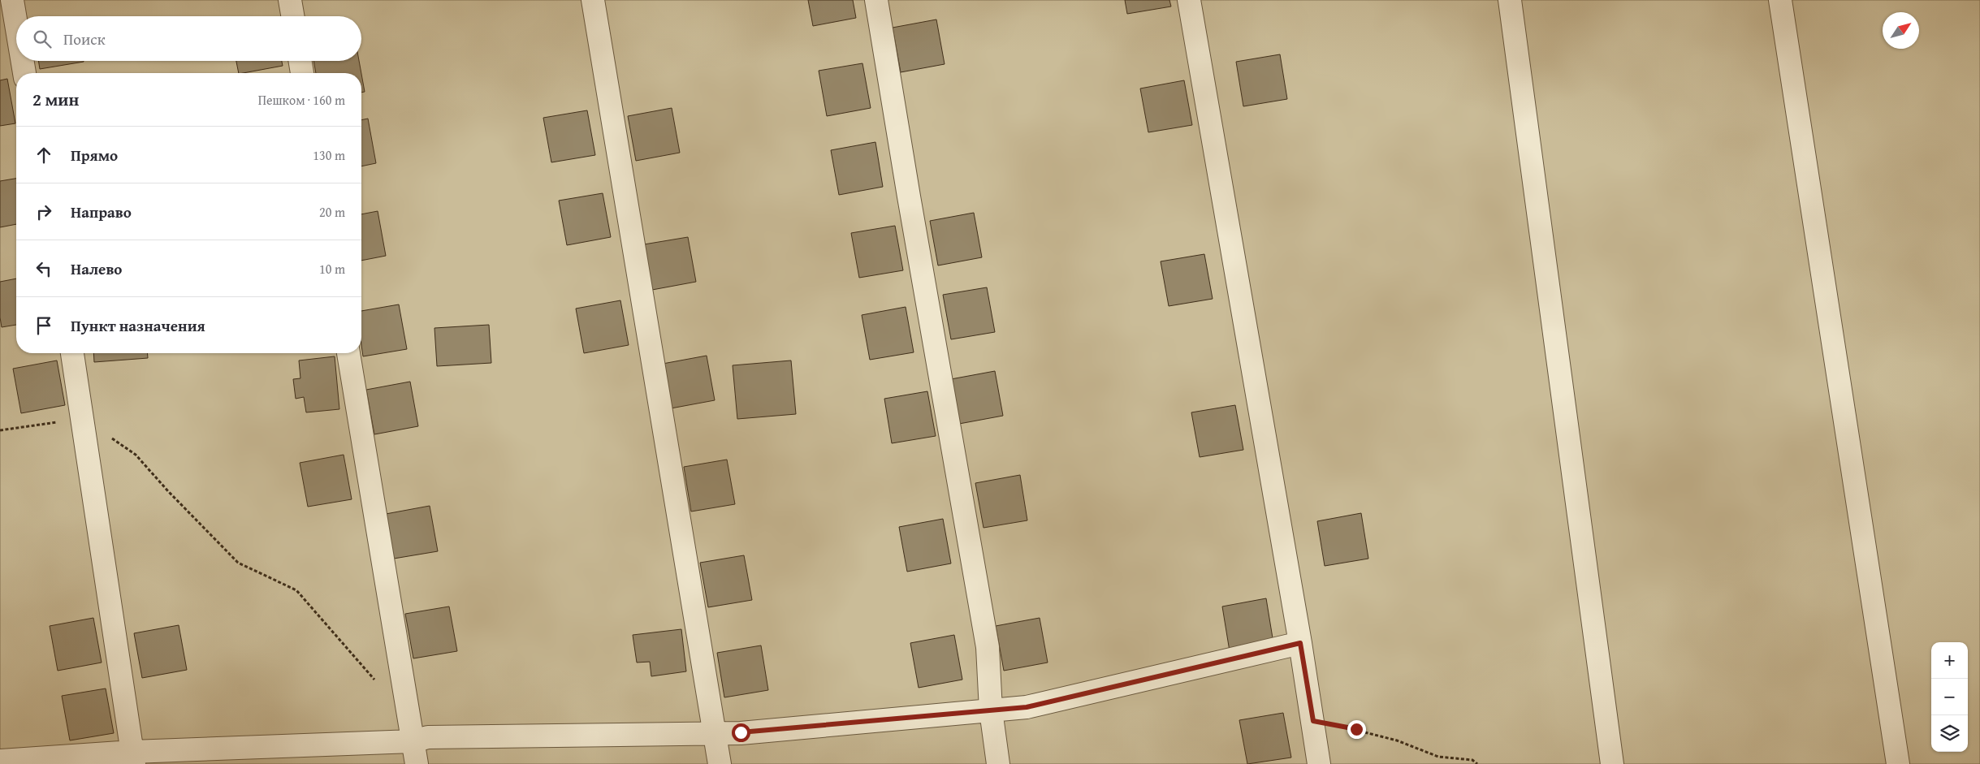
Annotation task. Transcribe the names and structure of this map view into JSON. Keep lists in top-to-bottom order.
{
  "north": "top right",
  "page": {
    "search": "Поиск",
    "heading": ["2 мин", "Пешком · 160 m"],
    "list": [
      ["Прямо", "130 m"],
      ["Направо", "20 m"],
      ["Налево", "10 m"],
      "Пункт назначения"
    ],
    "map_buttons": ["+", "−"]
  }
}
